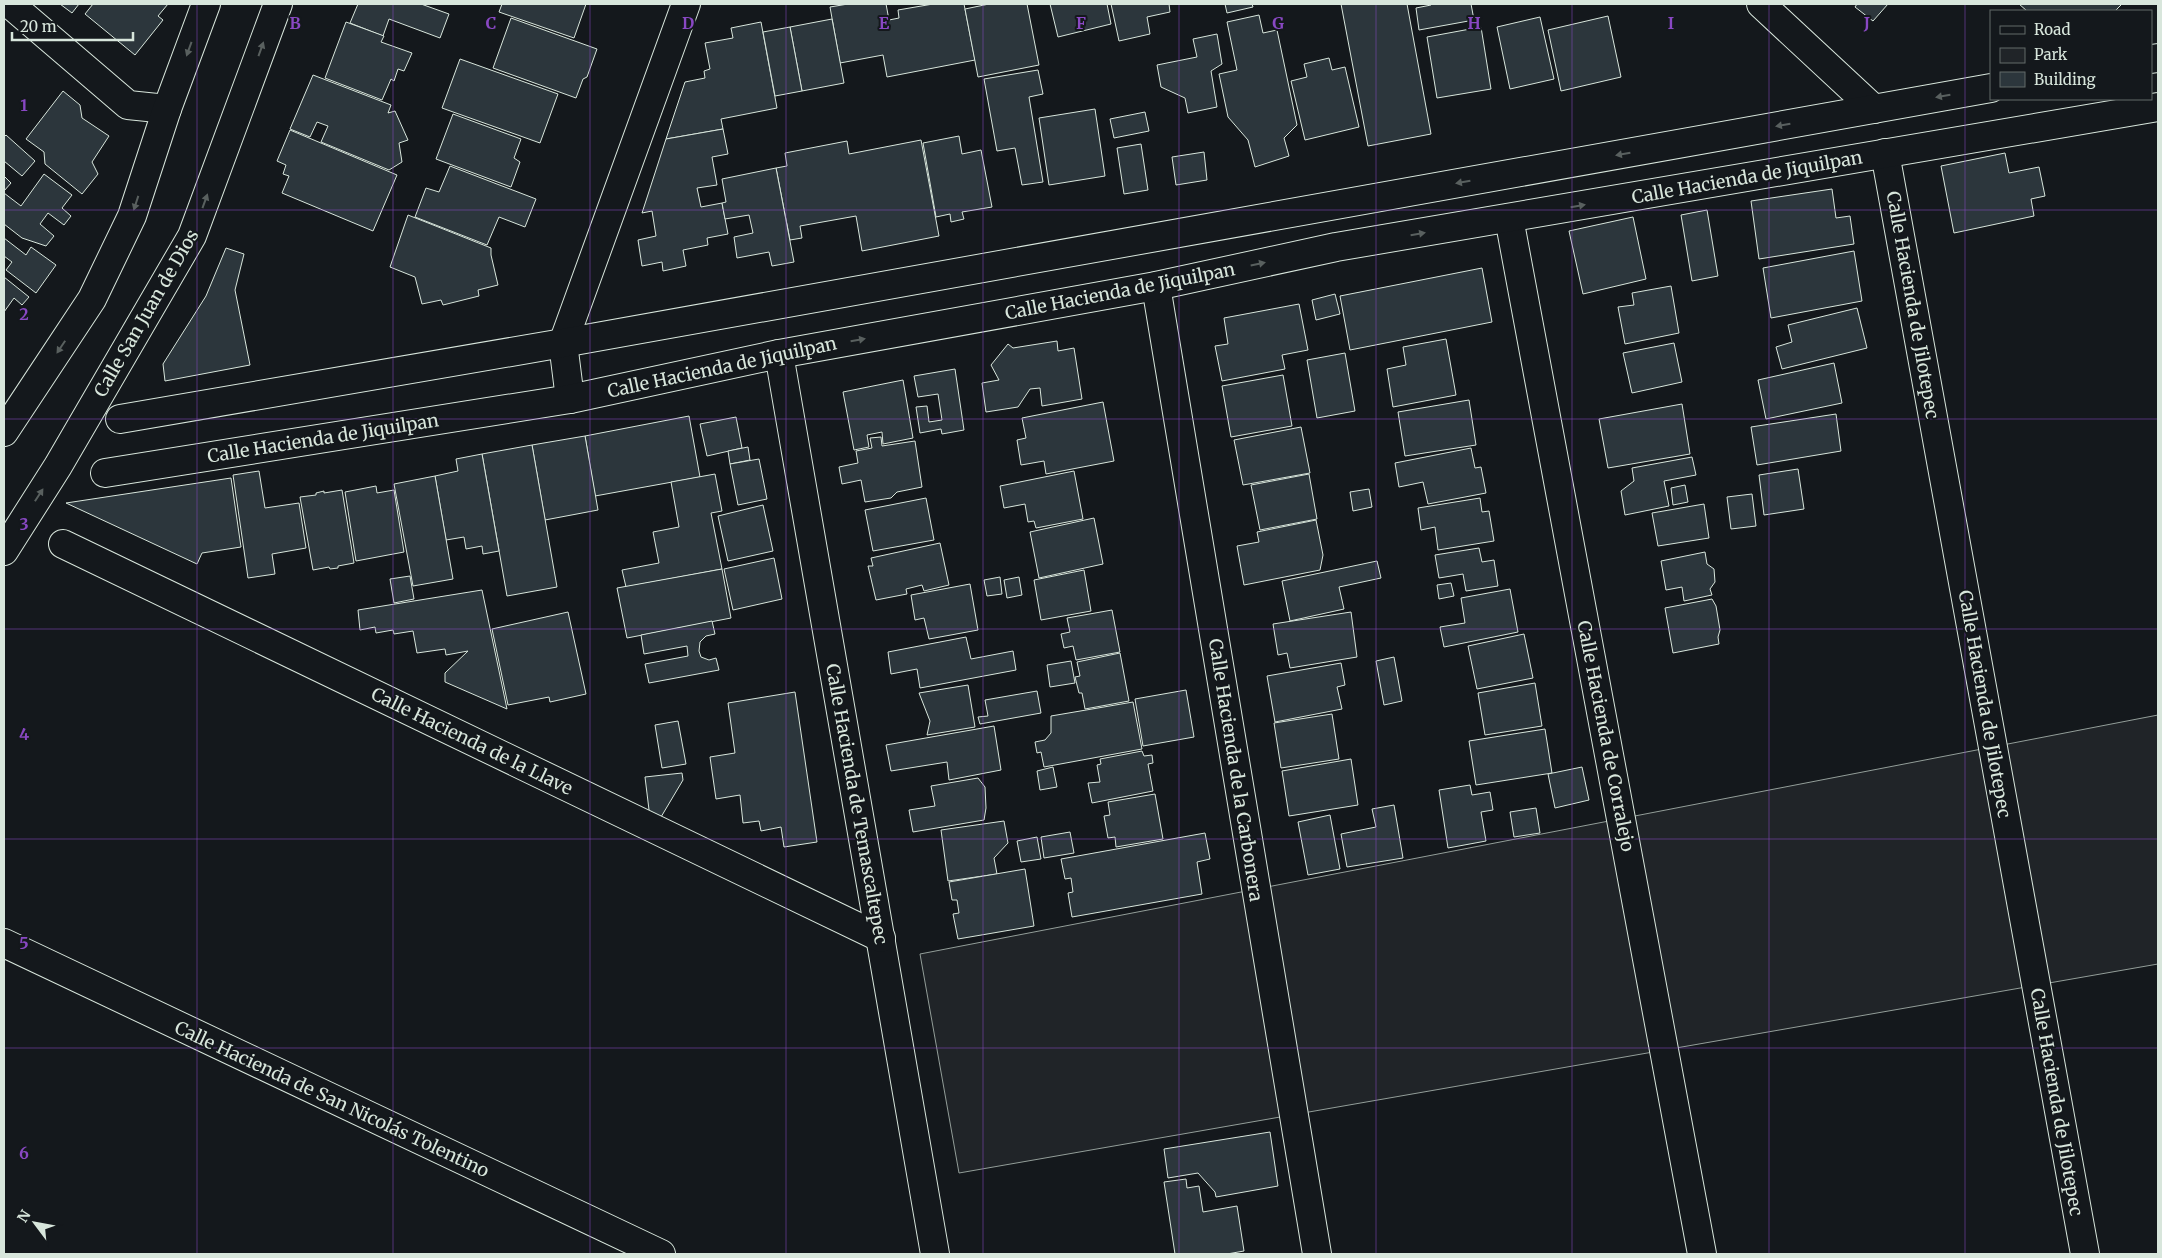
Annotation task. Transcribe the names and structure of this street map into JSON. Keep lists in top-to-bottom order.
{
  "streets": {
    "street": [
      "Calle Hacienda de Jiquilpan",
      "Calle Hacienda de Jilotepec",
      "Calle San Juan de Dios",
      "Calle Hacienda de Corralejo",
      "Calle Hacienda de la Llave",
      "Calle Hacienda de la Carbonera",
      "Calle Hacienda de Temascaltepec",
      "Calle Hacienda de San Nicolás Tolentino"
    ]
  },
  "crossings": [
    ["Calle Hacienda de Jiquilpan", "Calle Hacienda de Jilotepec"],
    ["Calle Hacienda de Jiquilpan", "Calle Hacienda de Corralejo"],
    ["Calle Hacienda de Jiquilpan", "Calle Hacienda de la Carbonera"],
    ["Calle Hacienda de Jiquilpan", "Calle Hacienda de Temascaltepec"],
    ["Calle Hacienda de la Llave", "Calle Hacienda de Temascaltepec"]
  ],
  "legend": ["Road", "Park", "Building"],
  "scale_bar": "20 m",
  "north": "top left",
  "grid": {
    "columns": [
      "B",
      "C",
      "D",
      "E",
      "F",
      "G",
      "H",
      "I",
      "J"
    ],
    "rows": [
      "1",
      "2",
      "3",
      "4",
      "5",
      "6"
    ]
  }
}
